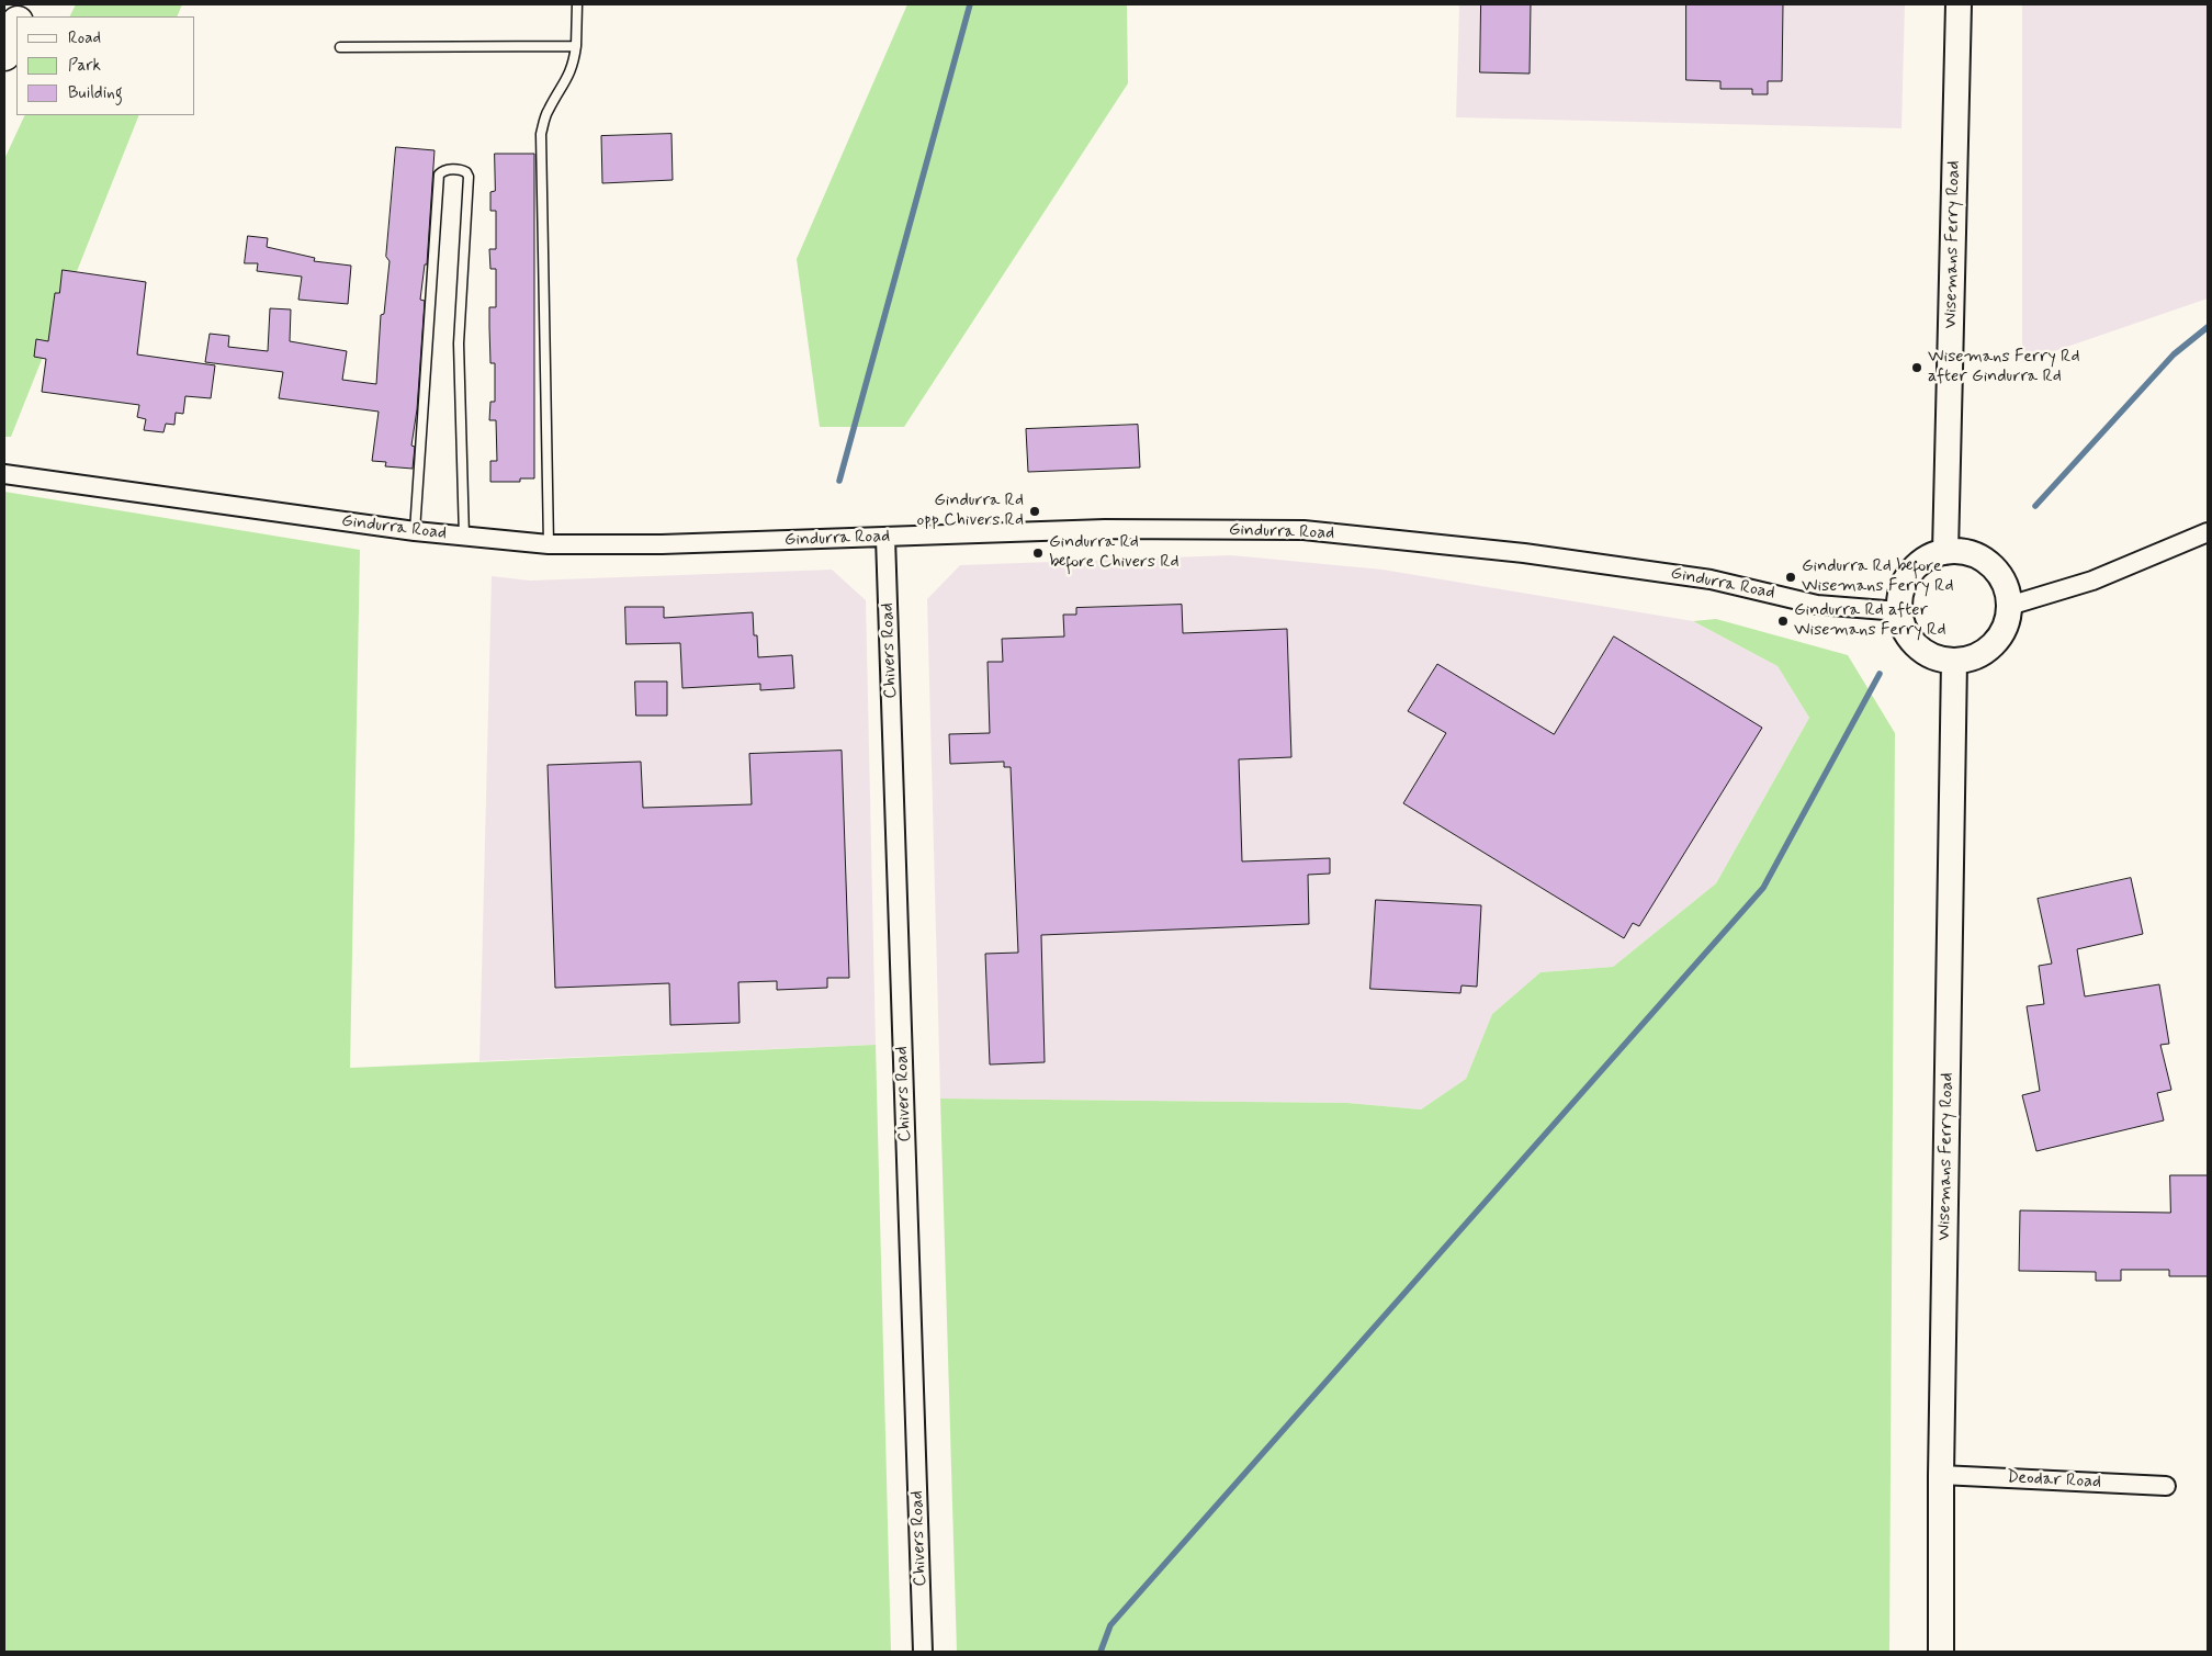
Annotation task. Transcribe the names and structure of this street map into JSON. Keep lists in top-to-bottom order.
{
  "streets": {
    "main road": ["Wisemans Ferry Road"],
    "street": ["Gindurra Road", "Chivers Road", "Deodar Road"]
  },
  "crossings": [
    ["Wisemans Ferry Road", "Gindurra Road"],
    ["Wisemans Ferry Road", "Deodar Road"],
    ["Gindurra Road", "Chivers Road"]
  ],
  "places": [
    "Wisemans Ferry Rd after Gindurra Rd",
    "Gindurra Rd opp Chivers Rd",
    "Gindurra Rd before Chivers Rd",
    "Gindurra Rd before Wisemans Ferry Rd",
    "Gindurra Rd after Wisemans Ferry Rd"
  ],
  "legend": ["Road", "Park", "Building"]
}
